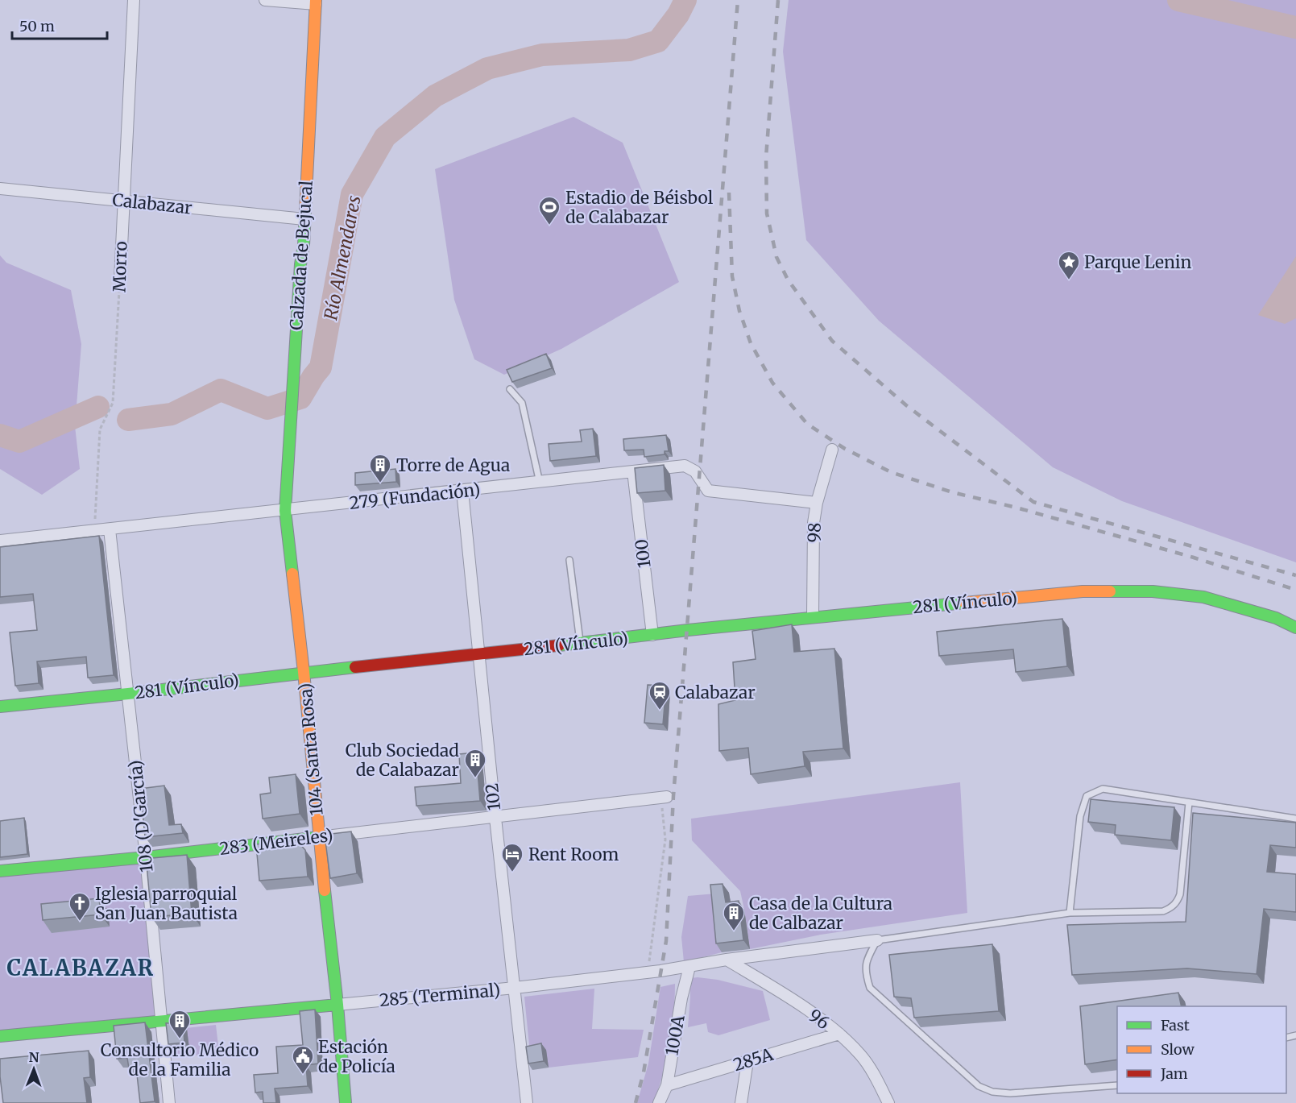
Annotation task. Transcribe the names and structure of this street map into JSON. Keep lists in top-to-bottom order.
{
  "streets": {
    "main road": [
      "Calzada de Bejucal",
      "281 (Vínculo)",
      "104 (Santa Rosa)",
      "283 (Meireles)",
      "285 (Terminal)"
    ],
    "street": [
      "Calabazar",
      "Morro",
      "279 (Fundación)",
      "98",
      "100",
      "102",
      "108 (D'García)",
      "96",
      "100A",
      "285A"
    ]
  },
  "crossings": [
    ["Calabazar", "Calzada de Bejucal"],
    ["Calabazar", "Morro"],
    ["Calzada de Bejucal", "279 (Fundación)"],
    ["Calzada de Bejucal", "104 (Santa Rosa)"],
    ["Morro", "279 (Fundación)"],
    ["279 (Fundación)", "98"],
    ["279 (Fundación)", "100"],
    ["279 (Fundación)", "104 (Santa Rosa)"],
    ["279 (Fundación)", "102"],
    ["279 (Fundación)", "108 (D'García)"],
    ["98", "281 (Vínculo)"],
    ["100", "281 (Vínculo)"],
    ["281 (Vínculo)", "104 (Santa Rosa)"],
    ["281 (Vínculo)", "102"],
    ["281 (Vínculo)", "108 (D'García)"],
    ["104 (Santa Rosa)", "283 (Meireles)"],
    ["104 (Santa Rosa)", "285 (Terminal)"],
    ["102", "283 (Meireles)"],
    ["102", "285 (Terminal)"],
    ["108 (D'García)", "283 (Meireles)"],
    ["108 (D'García)", "285 (Terminal)"],
    ["285 (Terminal)", "96"],
    ["285 (Terminal)", "100A"],
    ["96", "285A"],
    ["100A", "285A"]
  ],
  "districts": ["CALABAZAR"],
  "water": ["Río Almendares"],
  "places": {
    "sports": ["Estadio de Béisbol de Calabazar"],
    "place": ["Parque Lenin"],
    "building": [
      "Torre de Agua",
      "Club Sociedad de Calabazar",
      "Casa de la Cultura de Calbazar",
      "Consultorio Médico de la Familia"
    ],
    "station": ["Calabazar"],
    "hotel": ["Rent Room"],
    "church": ["Iglesia parroquial San Juan Bautista"],
    "public building": ["Estación de Policía"]
  },
  "legend": ["Fast", "Slow", "Jam"],
  "scale_bar": "50 m",
  "north": "top"
}
